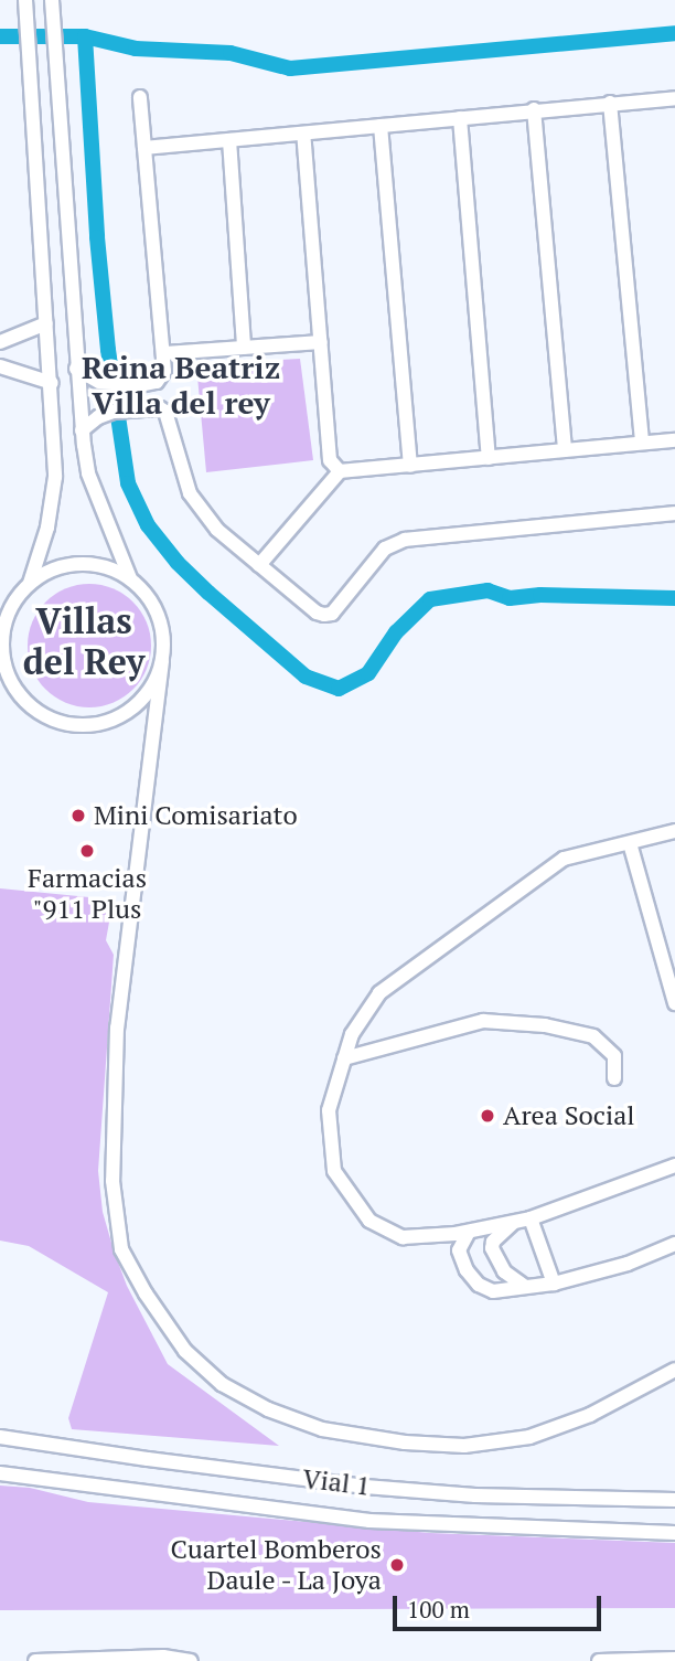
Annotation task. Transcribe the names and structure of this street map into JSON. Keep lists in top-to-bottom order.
{
  "streets": {
    "street": ["Vial 1"]
  },
  "districts": ["Reina Beatriz Villa del rey", "Villas del Rey"],
  "places": [
    "Mini Comisariato",
    "Farmacias \"911 Plus",
    "Area Social",
    "Cuartel Bomberos Daule - La Joya"
  ],
  "scale_bar": "100 m"
}
